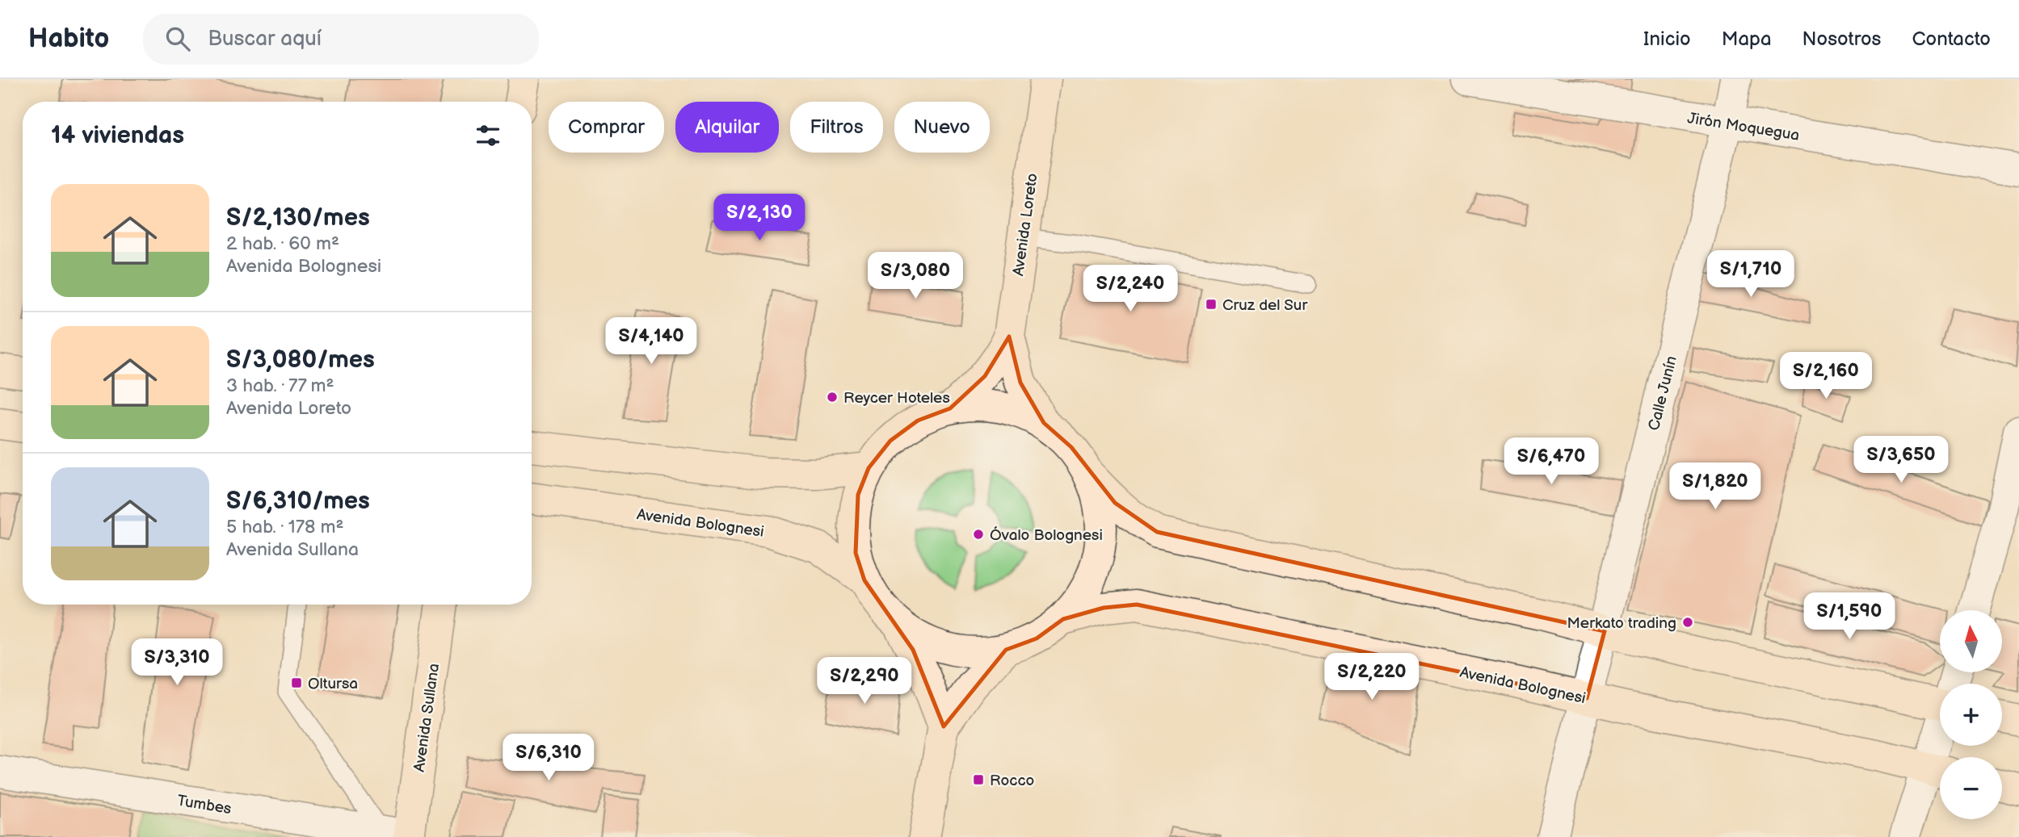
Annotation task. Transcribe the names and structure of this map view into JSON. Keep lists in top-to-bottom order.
{
  "streets": {
    "main road": ["Avenida Loreto", "Avenida Bolognesi", "Avenida Sullana"],
    "street": ["Jirón Moquegua", "Calle Junín", "Tumbes"]
  },
  "crossings": [
    ["Jirón Moquegua", "Calle Junín"],
    ["Calle Junín", "Avenida Bolognesi"],
    ["Avenida Sullana", "Tumbes"]
  ],
  "places": {
    "transit": ["Cruz del Sur", "Oltursa", "Rocco"],
    "other": ["Reycer Hoteles", "Óvalo Bolognesi", "Merkato trading"]
  },
  "north": "top",
  "page": {
    "header": "Habito",
    "search": "Buscar aquí",
    "nav": [
      "Inicio",
      "Mapa",
      "Nosotros",
      "Contacto"
    ],
    "chip": [
      "Comprar",
      "Alquilar",
      "Filtros",
      "Nuevo"
    ],
    "heading": "14 viviendas",
    "list": [
      {
        "name": "S/2,130/mes",
        "note": "2 hab. · 60 m² · Avenida Bolognesi"
      },
      {
        "name": "S/3,080/mes",
        "note": "3 hab. · 77 m² · Avenida Loreto"
      },
      {
        "name": "S/6,310/mes",
        "note": "5 hab. · 178 m² · Avenida Sullana"
      }
    ],
    "price": [
      "S/2,130",
      "S/1,710",
      "S/3,080",
      "S/2,240",
      "S/4,140",
      "S/2,160",
      "S/3,650",
      "S/6,470",
      "S/1,820",
      "S/1,590",
      "S/3,310",
      "S/2,220",
      "S/2,290",
      "S/6,310"
    ],
    "map_buttons": ["+", "−"]
  }
}
